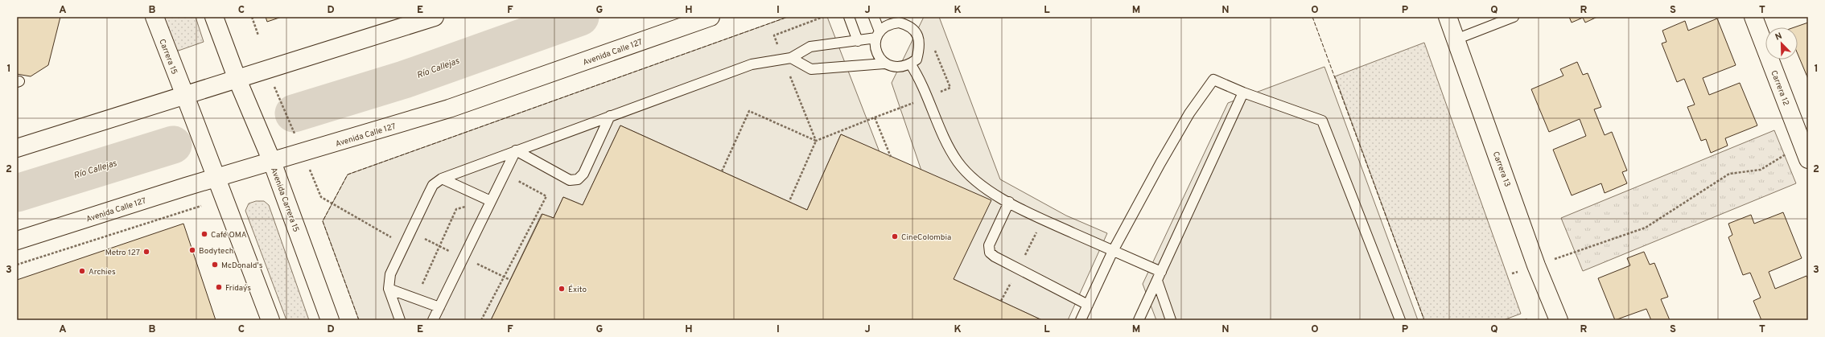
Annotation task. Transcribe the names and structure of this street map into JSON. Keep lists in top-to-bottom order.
{
  "streets": {
    "main road": [
      "Avenida Calle 127",
      "Carrera 15",
      "Carrera 12",
      "Carrera 13",
      "Avenida Carrera 15"
    ]
  },
  "crossings": [
    ["Avenida Calle 127", "Avenida Carrera 15"]
  ],
  "water": ["Río Callejas"],
  "places": [
    "Café OMA",
    "CineColombia",
    "Bodytech",
    "Metro 127",
    "McDonald's",
    "Archies",
    "Friday´s",
    "Éxito"
  ],
  "north": "top left",
  "grid": {
    "columns": [
      "A",
      "B",
      "C",
      "D",
      "E",
      "F",
      "G",
      "H",
      "I",
      "J",
      "K",
      "L",
      "M",
      "N",
      "O",
      "P",
      "Q",
      "R",
      "S",
      "T"
    ],
    "rows": ["1", "2", "3"]
  }
}
